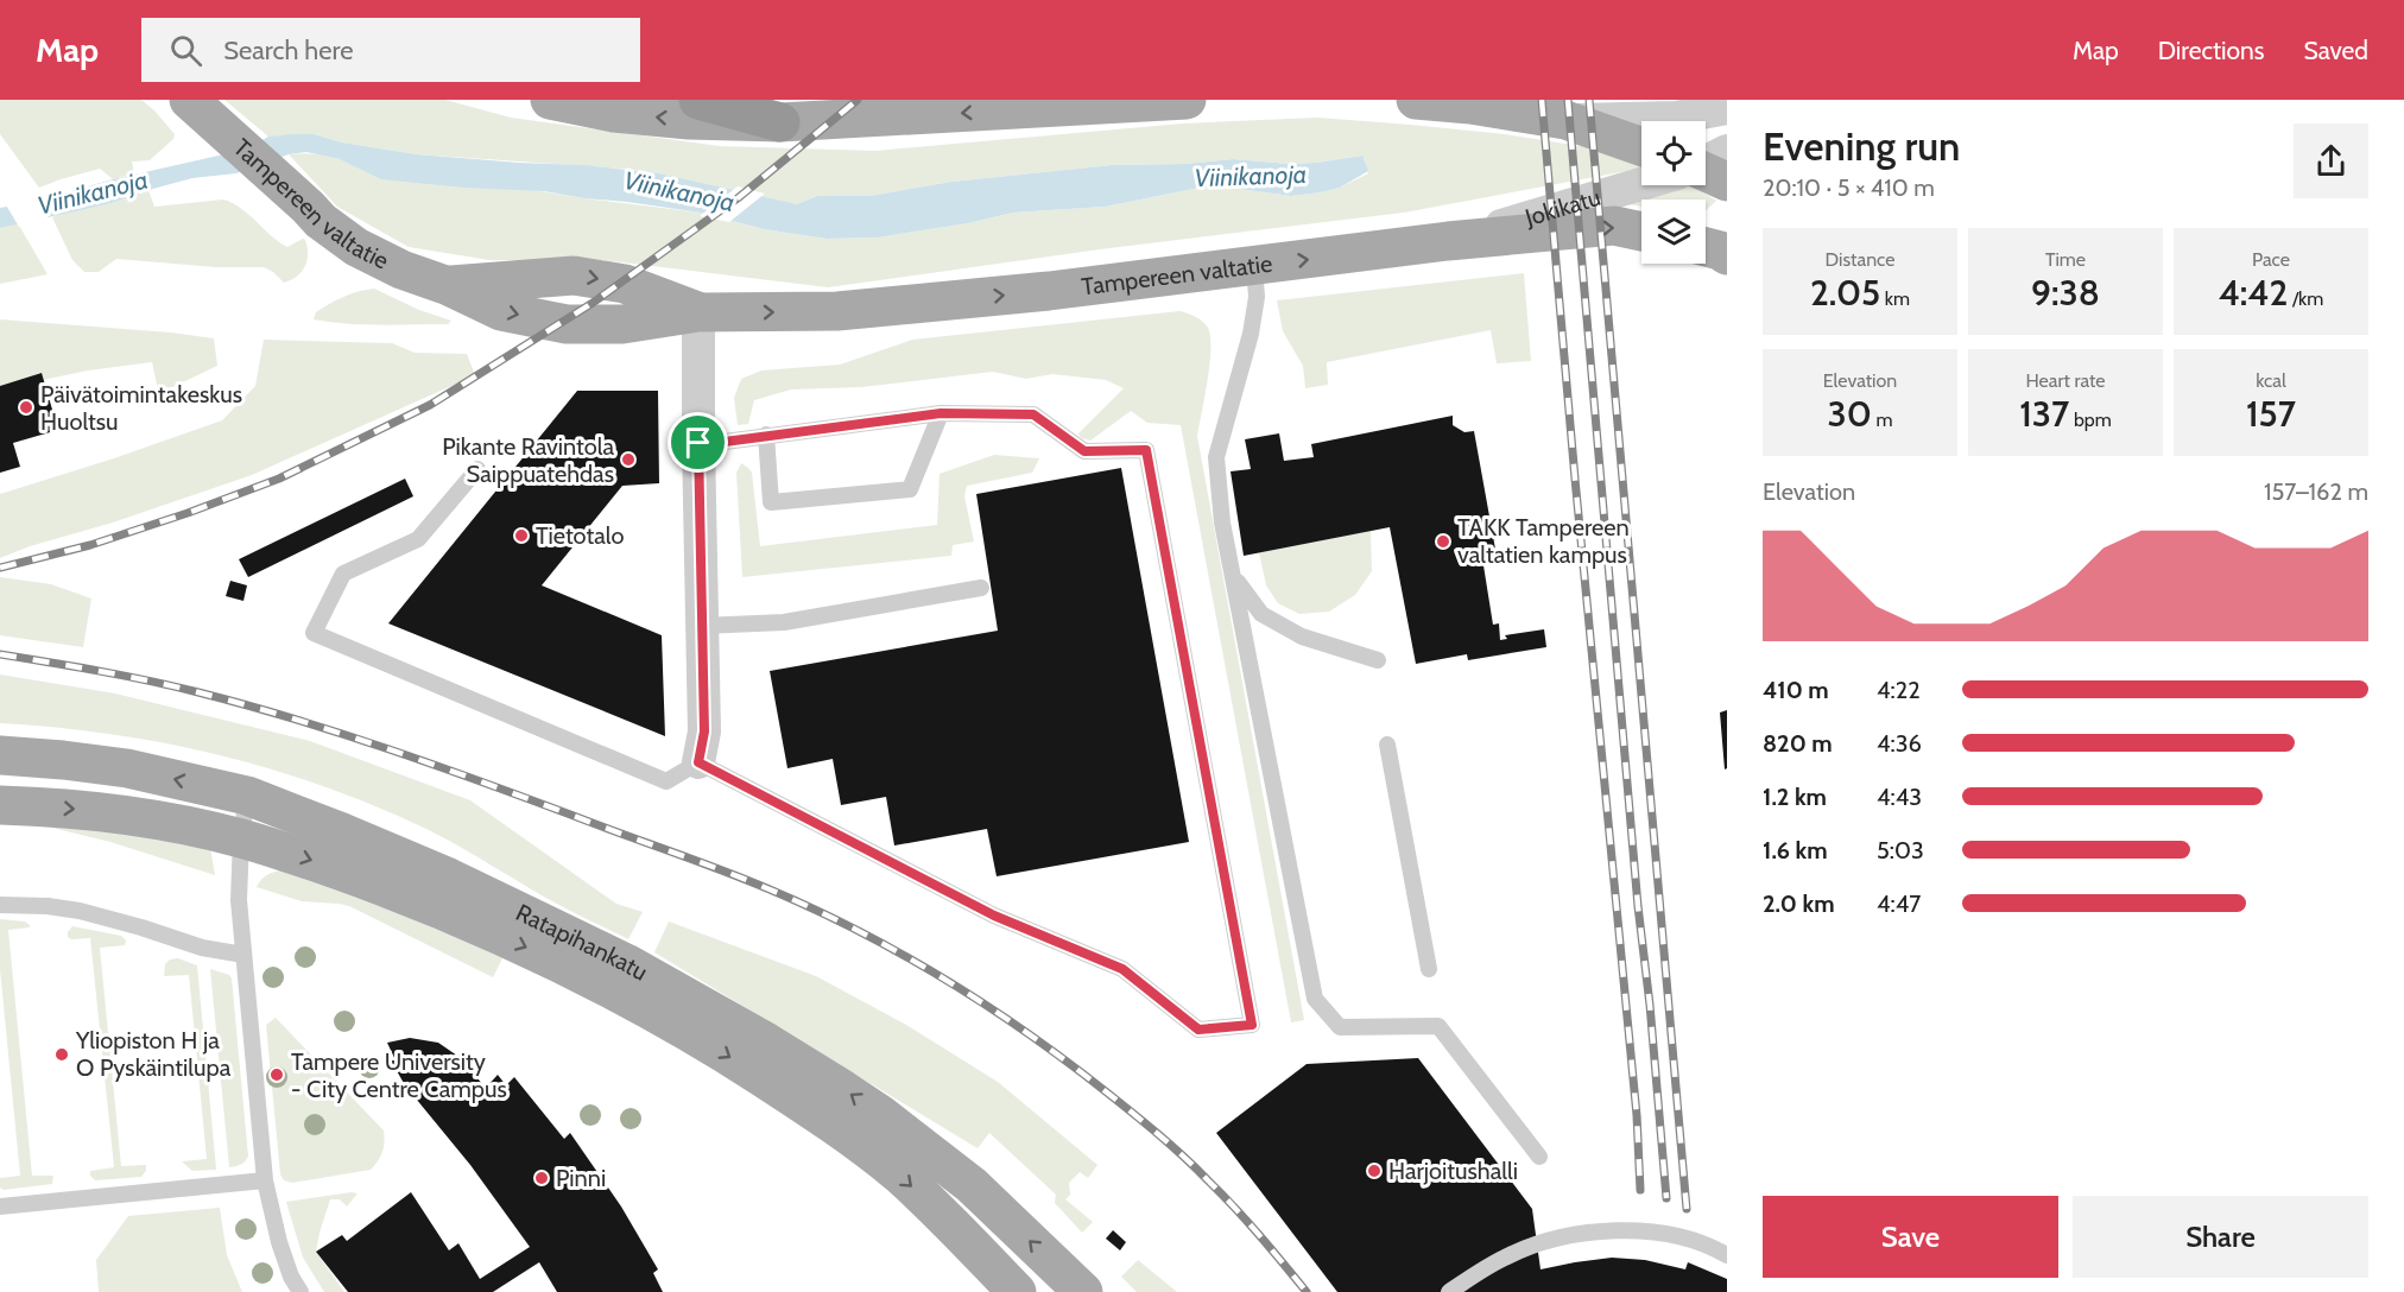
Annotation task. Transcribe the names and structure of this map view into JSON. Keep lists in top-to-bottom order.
{
  "streets": {
    "main road": ["Tampereen valtatie", "Ratapihankatu"],
    "street": ["Jokikatu"]
  },
  "crossings": [
    ["Tampereen valtatie", "Jokikatu"]
  ],
  "water": ["Viinikanoja"],
  "places": [
    "Päivätoimintakeskus Huoltsu",
    "Pikante Ravintola Saippuatehdas",
    "Tietotalo",
    "TAKK Tampereen valtatien kampus",
    "Yliopiston H ja O Pyskäintilupa",
    "Tampere University - City Centre Campus",
    "Harjoitushalli",
    "Pinni"
  ],
  "page": {
    "header": "Map",
    "search": "Search here",
    "nav": ["Map", "Directions", "Saved"],
    "heading": ["Evening run", "20:10 · 5 × 410 m"],
    "stats": [
      ["Distance", "2.05 km"],
      ["Time", "9:38"],
      ["Pace", "4:42 /km"],
      ["Elevation", "30 m"],
      ["Heart rate", "137 bpm"],
      ["kcal", "157"]
    ],
    "chart": ["Elevation", "157–162 m"],
    "list": [
      {
        "name": "410 m",
        "note": "4:22"
      },
      {
        "name": "820 m",
        "note": "4:36"
      },
      {
        "name": "1.2 km",
        "note": "4:43"
      },
      {
        "name": "1.6 km",
        "note": "5:03"
      },
      {
        "name": "2.0 km",
        "note": "4:47"
      }
    ],
    "buttons": ["Save", "Share"]
  }
}
